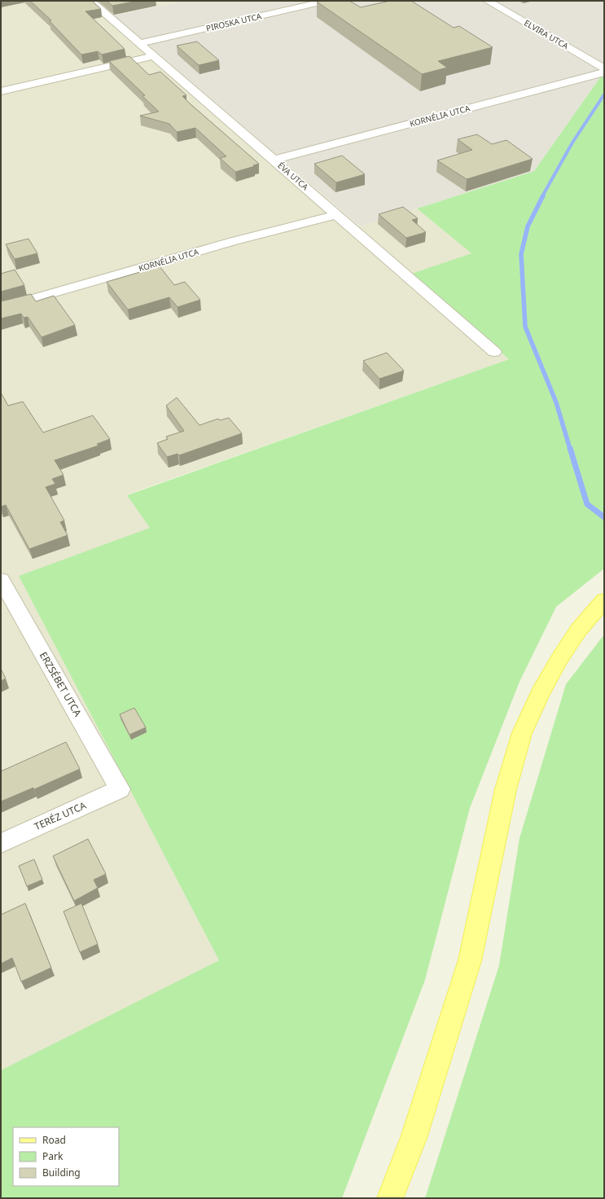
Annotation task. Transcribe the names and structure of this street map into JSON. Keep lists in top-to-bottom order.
{
  "streets": {
    "street": [
      "PIROSKA UTCA",
      "ELVIRA UTCA",
      "KORNÉLIA UTCA",
      "ÉVA UTCA",
      "ERZSÉBET UTCA",
      "TERÉZ UTCA"
    ]
  },
  "crossings": [
    ["PIROSKA UTCA", "ÉVA UTCA"],
    ["KORNÉLIA UTCA", "ÉVA UTCA"],
    ["ERZSÉBET UTCA", "TERÉZ UTCA"]
  ],
  "legend": ["Road", "Park", "Building"]
}
